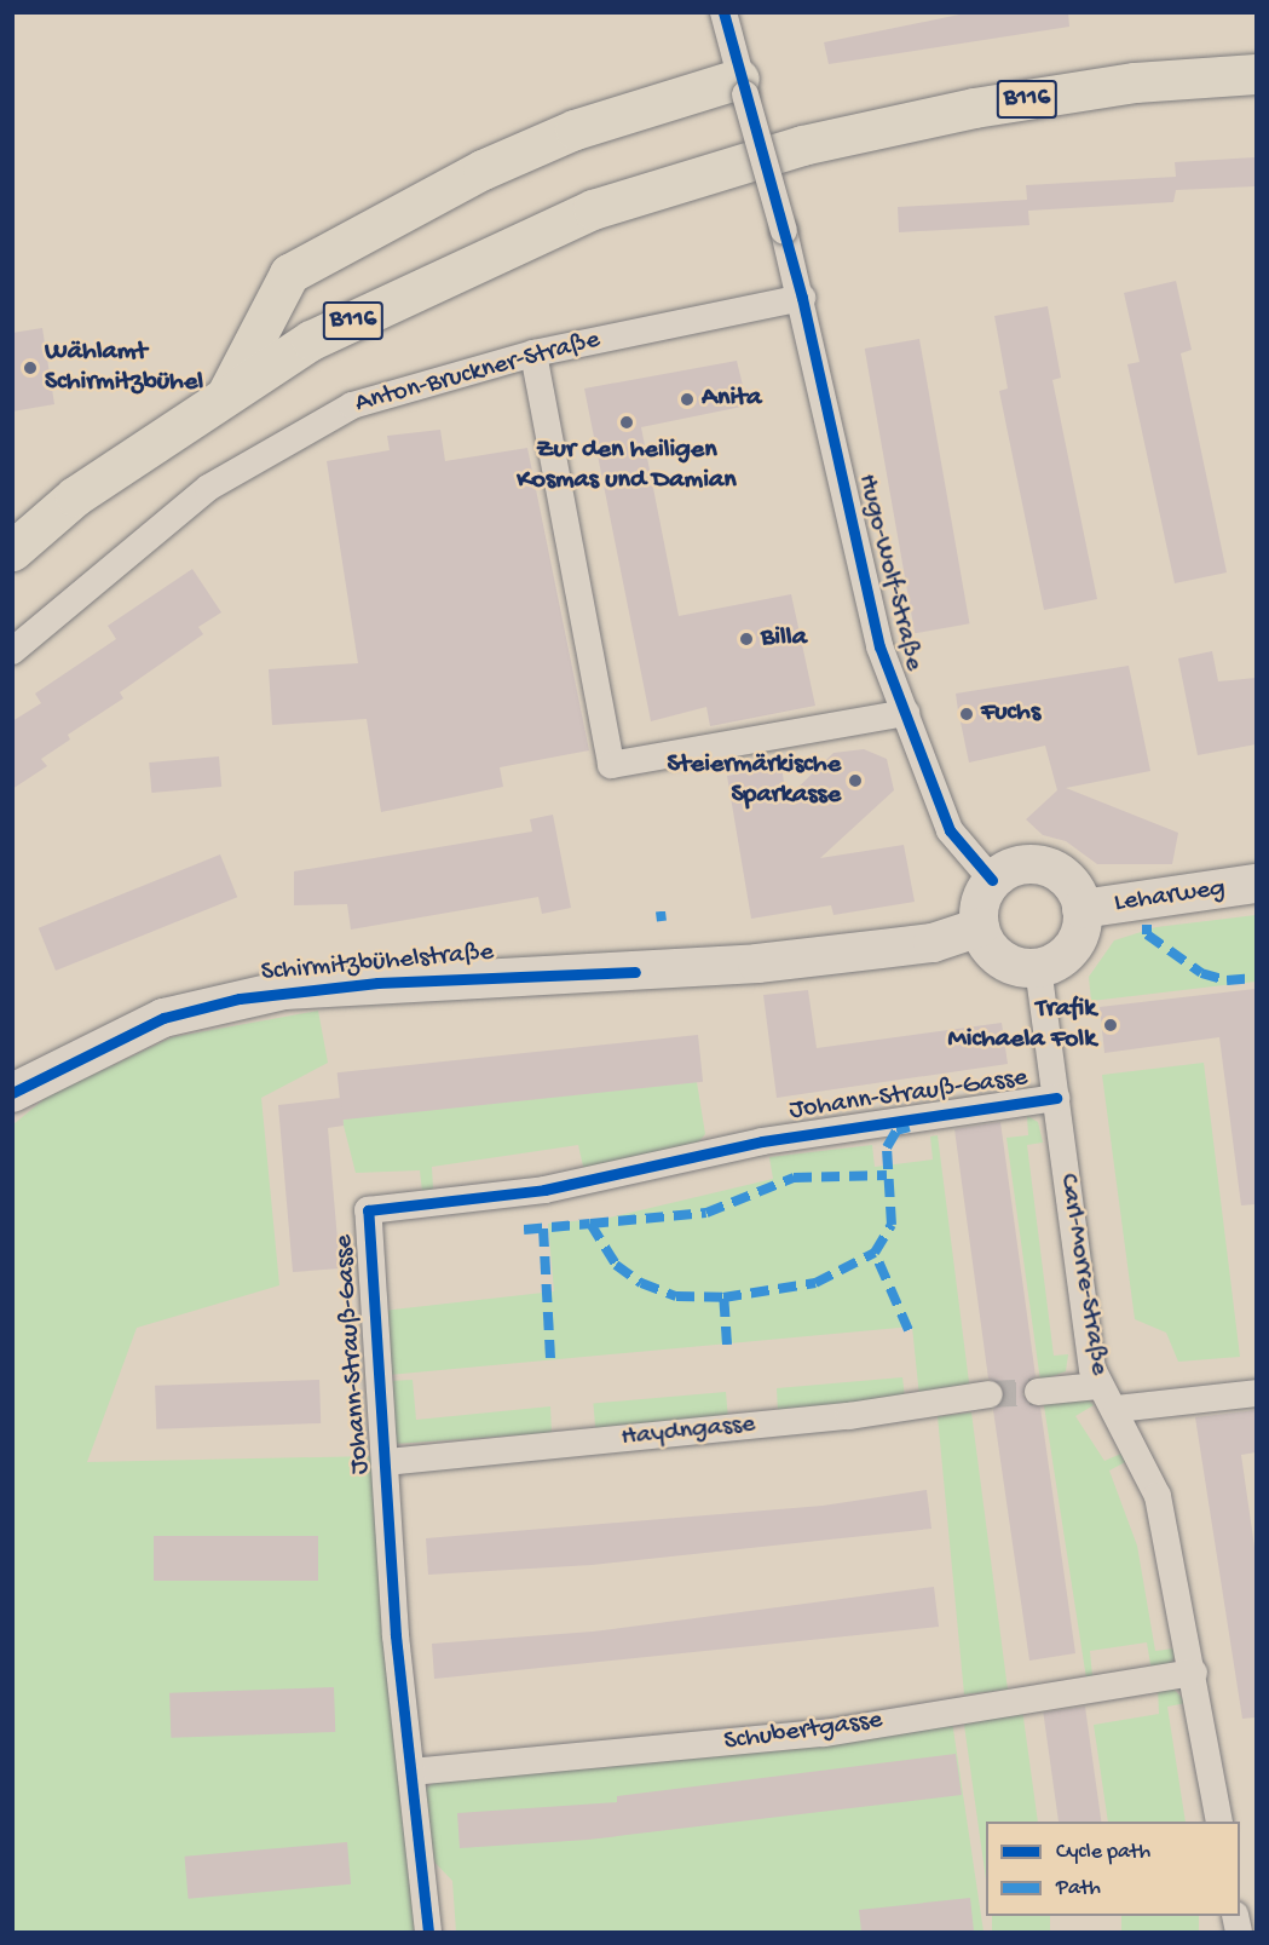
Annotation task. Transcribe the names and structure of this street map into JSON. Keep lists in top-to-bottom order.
{
  "streets": {
    "main road": ["B116", "Leharweg", "Schirmitzbühelstraße"],
    "street": [
      "Anton-Bruckner-Straße",
      "Hugo-Wolf-Straße",
      "Johann-Strauß-Gasse",
      "Carl-Morre-Straße",
      "Haydngasse",
      "Schubertgasse"
    ]
  },
  "crossings": [
    ["Anton-Bruckner-Straße", "Hugo-Wolf-Straße"],
    ["Hugo-Wolf-Straße", "Leharweg"],
    ["Hugo-Wolf-Straße", "Schirmitzbühelstraße"],
    ["Hugo-Wolf-Straße", "Carl-Morre-Straße"],
    ["Leharweg", "Schirmitzbühelstraße"],
    ["Leharweg", "Carl-Morre-Straße"],
    ["Schirmitzbühelstraße", "Carl-Morre-Straße"],
    ["Johann-Strauß-Gasse", "Carl-Morre-Straße"],
    ["Johann-Strauß-Gasse", "Haydngasse"],
    ["Johann-Strauß-Gasse", "Schubertgasse"],
    ["Carl-Morre-Straße", "Schubertgasse"]
  ],
  "places": [
    "Wählamt Schirmitzbühel",
    "Anita",
    "Zur den heiligen Kosmas und Damian",
    "Billa",
    "Fuchs",
    "Steiermärkische Sparkasse",
    "Trafik Michaela Folk"
  ],
  "legend": ["Cycle path", "Path"]
}
